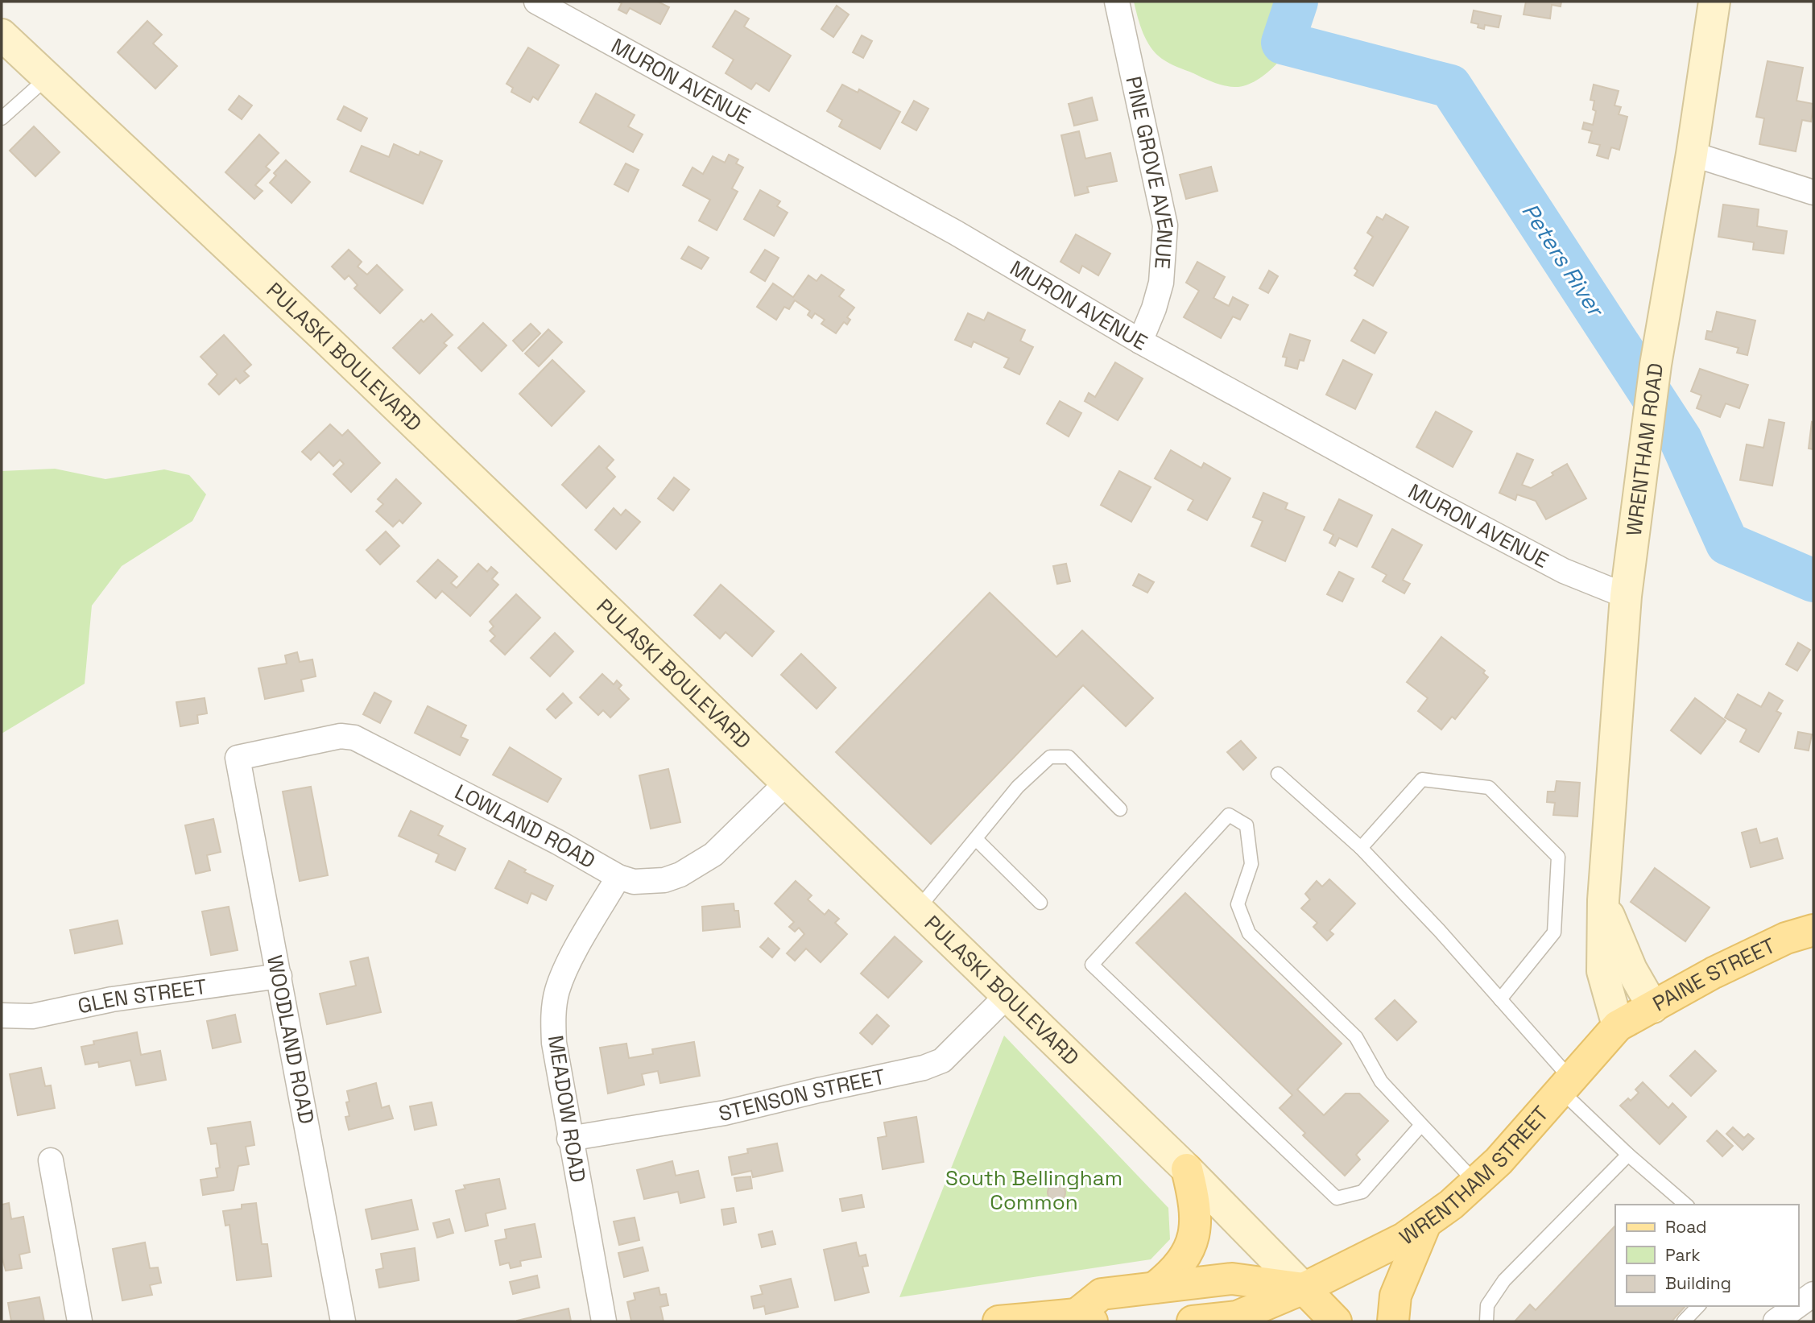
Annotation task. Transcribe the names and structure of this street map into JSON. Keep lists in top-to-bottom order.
{
  "streets": {
    "main road": [
      "PULASKI BOULEVARD",
      "WRENTHAM ROAD",
      "PAINE STREET",
      "WRENTHAM STREET"
    ],
    "street": [
      "MURON AVENUE",
      "PINE GROVE AVENUE",
      "LOWLAND ROAD",
      "GLEN STREET",
      "WOODLAND ROAD",
      "STENSON STREET",
      "MEADOW ROAD"
    ]
  },
  "crossings": [
    ["MURON AVENUE", "PINE GROVE AVENUE"],
    ["MURON AVENUE", "WRENTHAM ROAD"],
    ["PULASKI BOULEVARD", "LOWLAND ROAD"],
    ["PULASKI BOULEVARD", "STENSON STREET"],
    ["PULASKI BOULEVARD", "WRENTHAM STREET"],
    ["WRENTHAM ROAD", "PAINE STREET"],
    ["WRENTHAM ROAD", "WRENTHAM STREET"],
    ["LOWLAND ROAD", "WOODLAND ROAD"],
    ["LOWLAND ROAD", "MEADOW ROAD"],
    ["PAINE STREET", "WRENTHAM STREET"],
    ["GLEN STREET", "WOODLAND ROAD"],
    ["STENSON STREET", "MEADOW ROAD"]
  ],
  "water": ["Peters River"],
  "parks": ["South Bellingham Common"],
  "legend": ["Road", "Park", "Building"]
}
